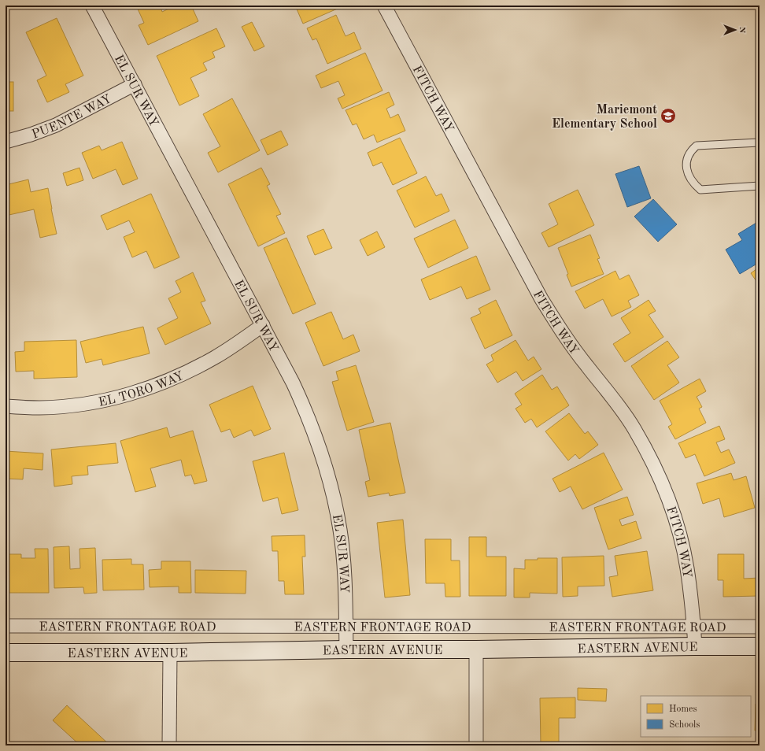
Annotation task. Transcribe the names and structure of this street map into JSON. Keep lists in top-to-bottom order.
{
  "streets": {
    "main road": ["EASTERN AVENUE"],
    "street": [
      "EL SUR WAY",
      "FITCH WAY",
      "PUENTE WAY",
      "EL TORO WAY",
      "EASTERN FRONTAGE ROAD"
    ]
  },
  "crossings": [
    ["EL SUR WAY", "PUENTE WAY"],
    ["EL SUR WAY", "EL TORO WAY"],
    ["EL SUR WAY", "EASTERN FRONTAGE ROAD"],
    ["EL SUR WAY", "EASTERN AVENUE"],
    ["FITCH WAY", "EASTERN FRONTAGE ROAD"],
    ["FITCH WAY", "EASTERN AVENUE"]
  ],
  "places": {
    "school or university": ["Mariemont Elementary School"]
  },
  "legend": ["Homes", "Schools"],
  "north": "right"
}
